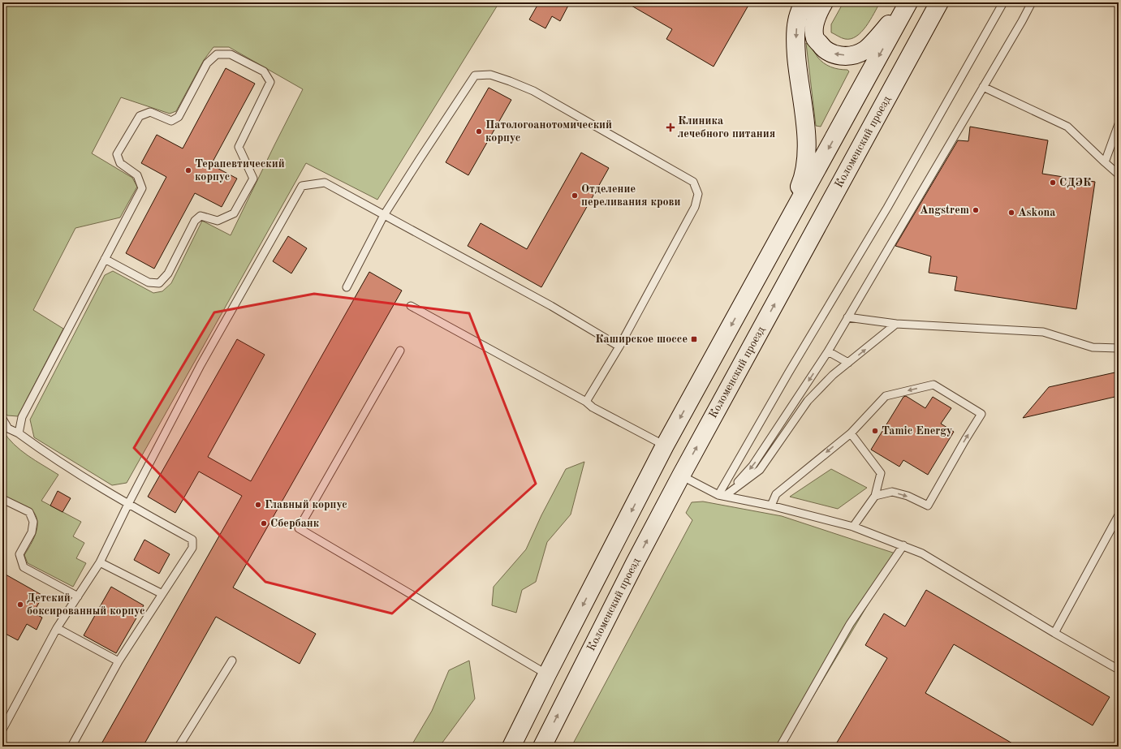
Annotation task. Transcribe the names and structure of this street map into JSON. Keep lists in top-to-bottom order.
{
  "streets": {
    "main road": ["Коломенский проезд"]
  },
  "places": {
    "health": ["Клиника лечебного питания"],
    "other": [
      "Патологоанотомический корпус",
      "Терапевтический корпус",
      "СДЭК",
      "Отделение переливания крови",
      "Angstrem",
      "Askona",
      "Tamic Energy",
      "Главный корпус",
      "Сбербанк",
      "Детский боксированный корпус"
    ],
    "transit": ["Каширское шоссе"]
  }
}
